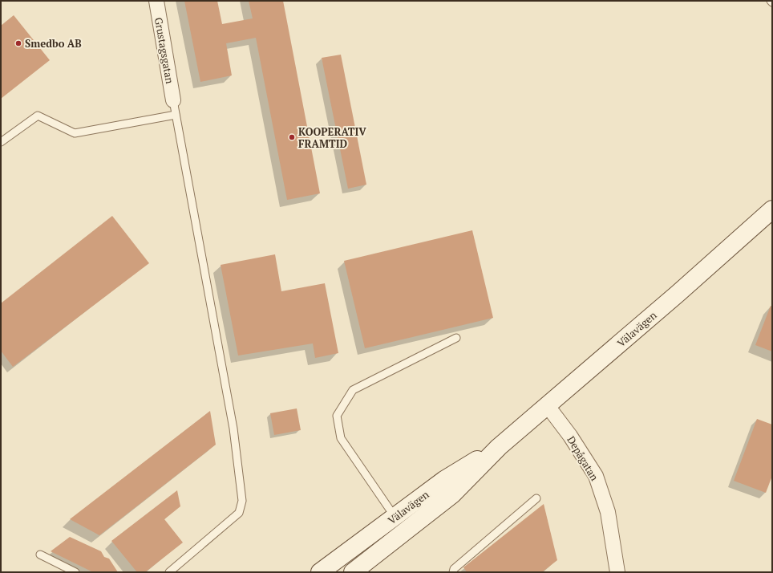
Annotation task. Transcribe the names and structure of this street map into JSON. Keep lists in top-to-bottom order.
{
  "streets": {
    "main road": ["Välavägen"],
    "street": ["Grustagsgatan", "Depågatan"]
  },
  "crossings": [
    ["Välavägen", "Depågatan"]
  ],
  "places": ["Smedbo AB", "KOOPERATIV FRAMTID"]
}
